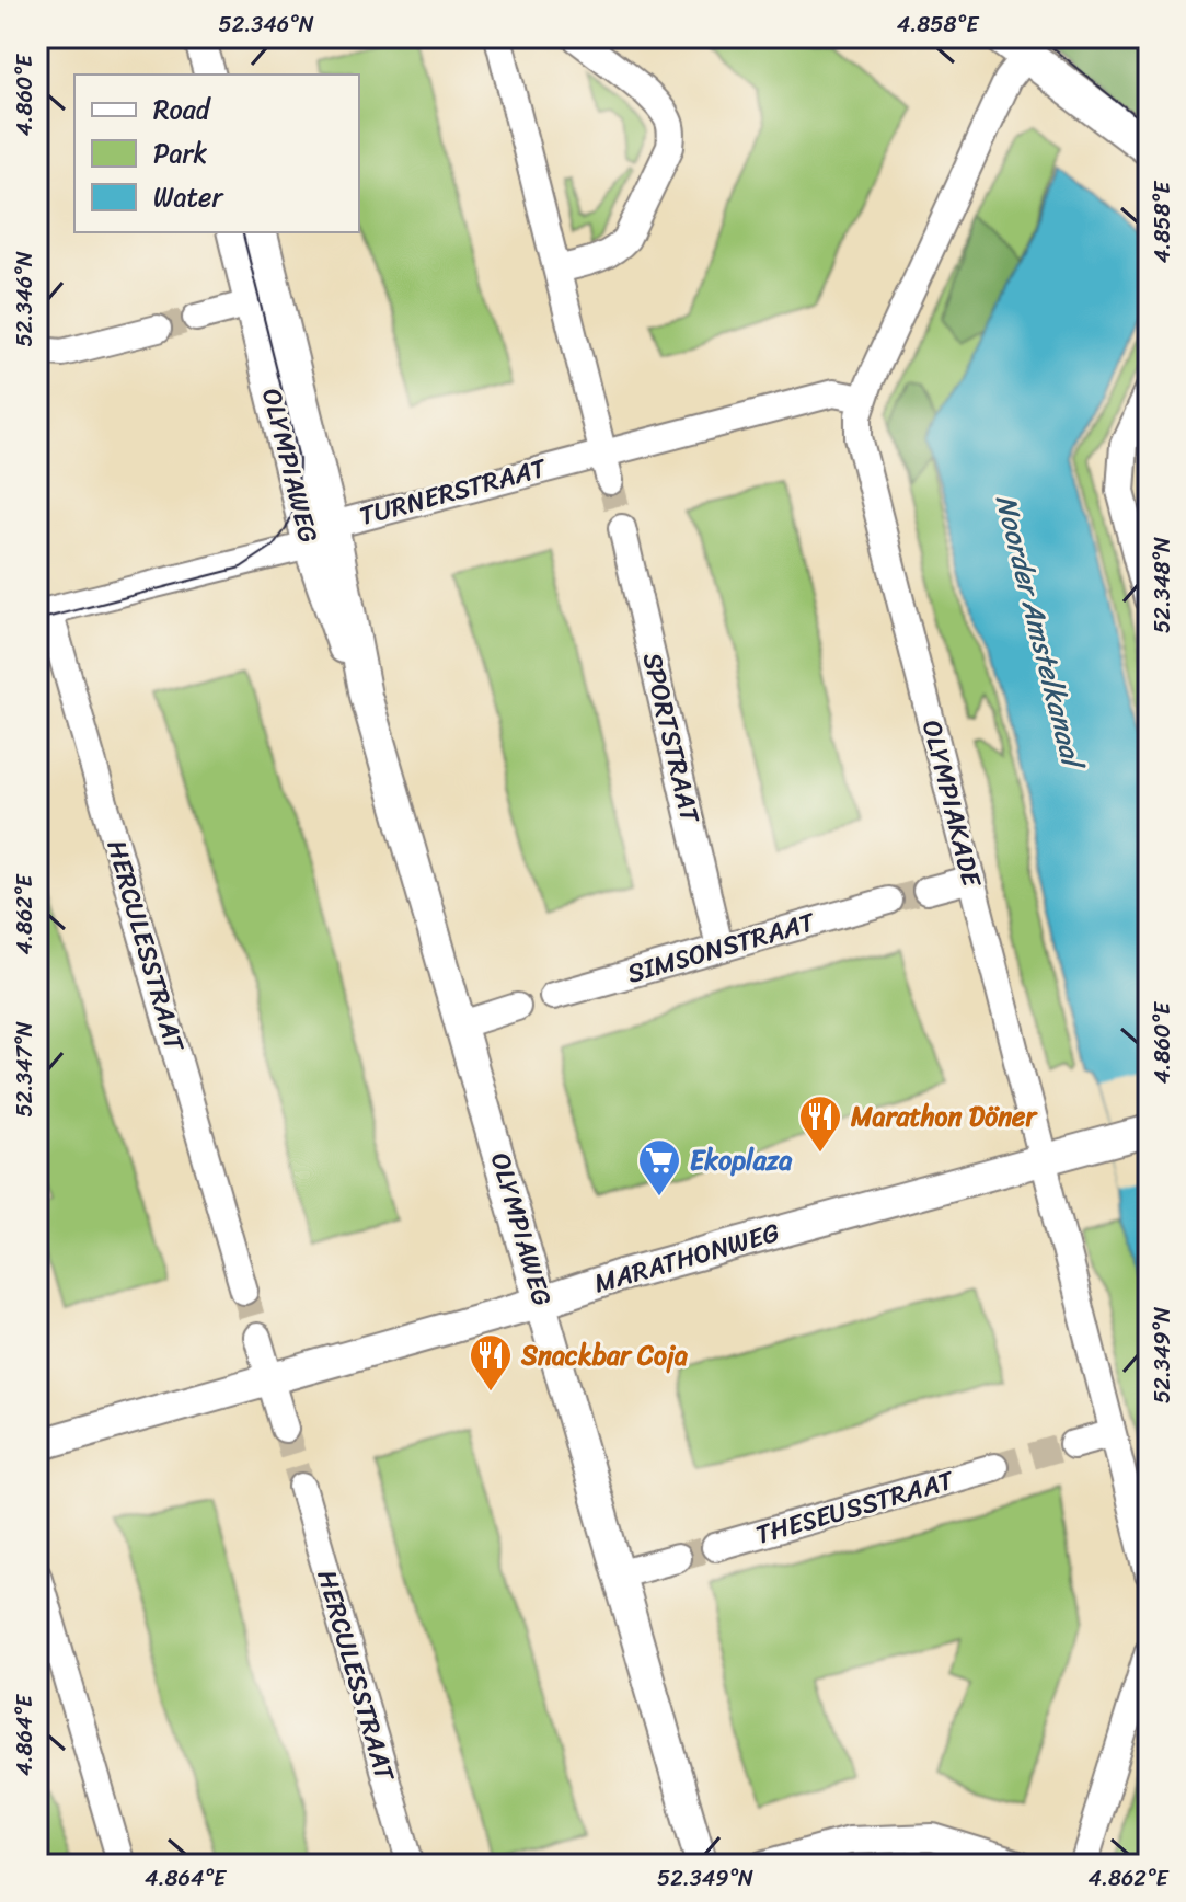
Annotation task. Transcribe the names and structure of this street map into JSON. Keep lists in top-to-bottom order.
{
  "streets": {
    "street": [
      "OLYMPIAWEG",
      "TURNERSTRAAT",
      "SPORTSTRAAT",
      "OLYMPIAKADE",
      "HERCULESSTRAAT",
      "SIMSONSTRAAT",
      "MARATHONWEG",
      "THESEUSSTRAAT"
    ]
  },
  "crossings": [
    ["OLYMPIAWEG", "TURNERSTRAAT"],
    ["OLYMPIAWEG", "MARATHONWEG"],
    ["TURNERSTRAAT", "OLYMPIAKADE"],
    ["TURNERSTRAAT", "HERCULESSTRAAT"],
    ["SPORTSTRAAT", "SIMSONSTRAAT"],
    ["OLYMPIAKADE", "MARATHONWEG"]
  ],
  "water": ["Noorder Amstelkanaal"],
  "places": {
    "restaurant": ["Marathon Döner", "Snackbar Coja"],
    "supermarket": ["Ekoplaza"]
  },
  "legend": ["Road", "Park", "Water"],
  "coordinates": [
    "52.346°N",
    "4.858°E",
    "4.860°E",
    "52.348°N",
    "4.862°E",
    "52.347°N",
    "52.349°N",
    "4.864°E"
  ]
}
